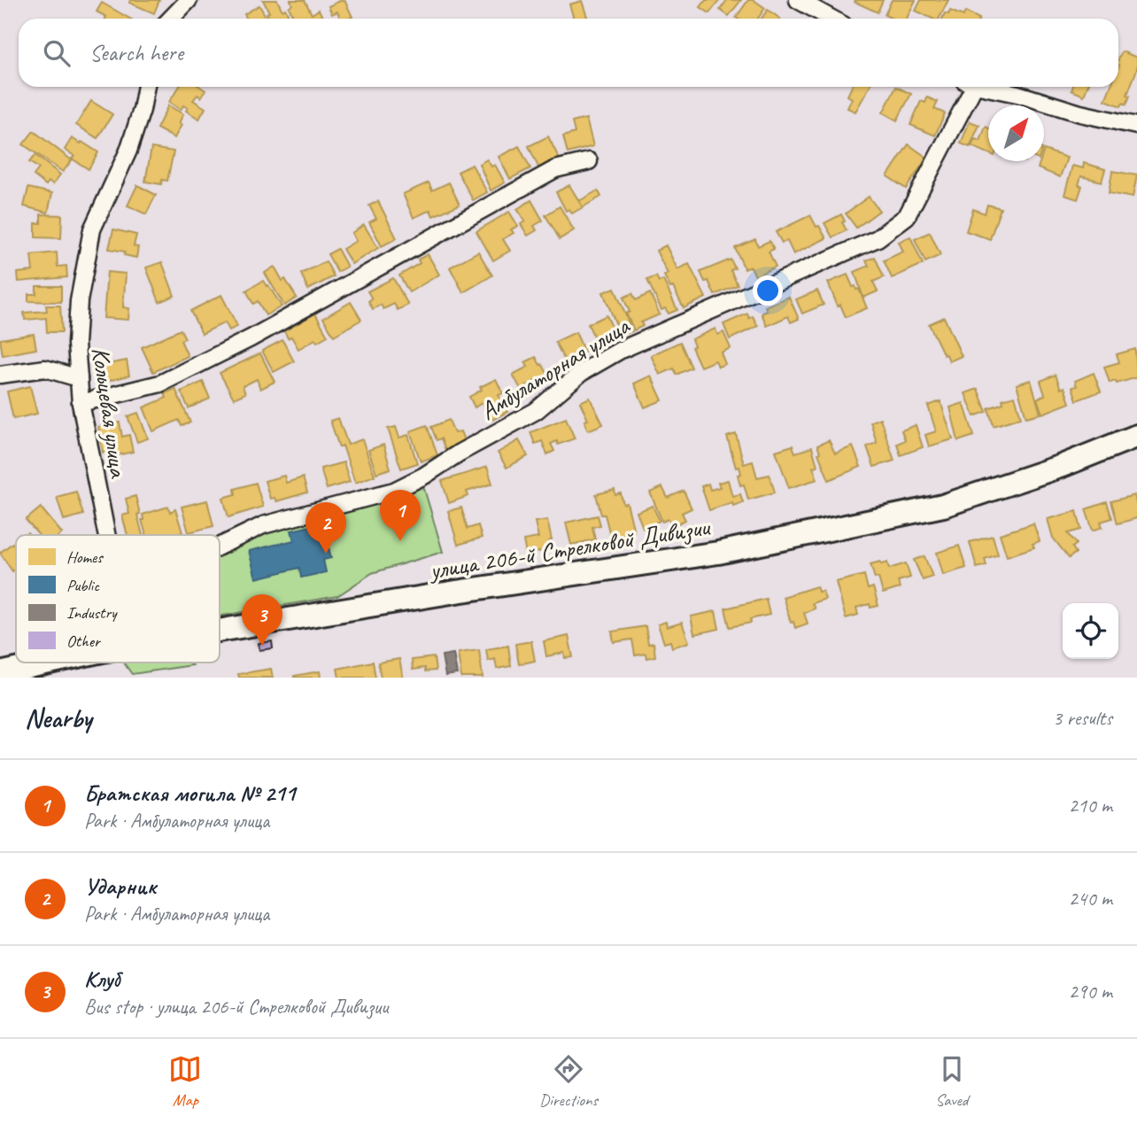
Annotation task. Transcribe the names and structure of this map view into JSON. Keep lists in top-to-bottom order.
{
  "streets": {
    "main road": ["улица 206-й Стрелковой Дивизии"],
    "street": ["Амбулаторная улица", "Кольцевая улица"]
  },
  "legend": [
    "Homes",
    "Public",
    "Industry",
    "Other"
  ],
  "north": "top right",
  "page": {
    "search": "Search here",
    "pins": ["1", "2", "3"],
    "heading": ["Nearby", "3 results"],
    "list": [
      {
        "mark": "1",
        "name": "Братская могила № 211",
        "note": "Park · Амбулаторная улица",
        "value": "210 m"
      },
      {
        "mark": "2",
        "name": "Ударник",
        "note": "Park · Амбулаторная улица",
        "value": "240 m"
      },
      {
        "mark": "3",
        "name": "Клуб",
        "note": "Bus stop · улица 206-й Стрелковой Дивизии",
        "value": "290 m"
      }
    ],
    "nav": ["Map", "Directions", "Saved"]
  }
}
